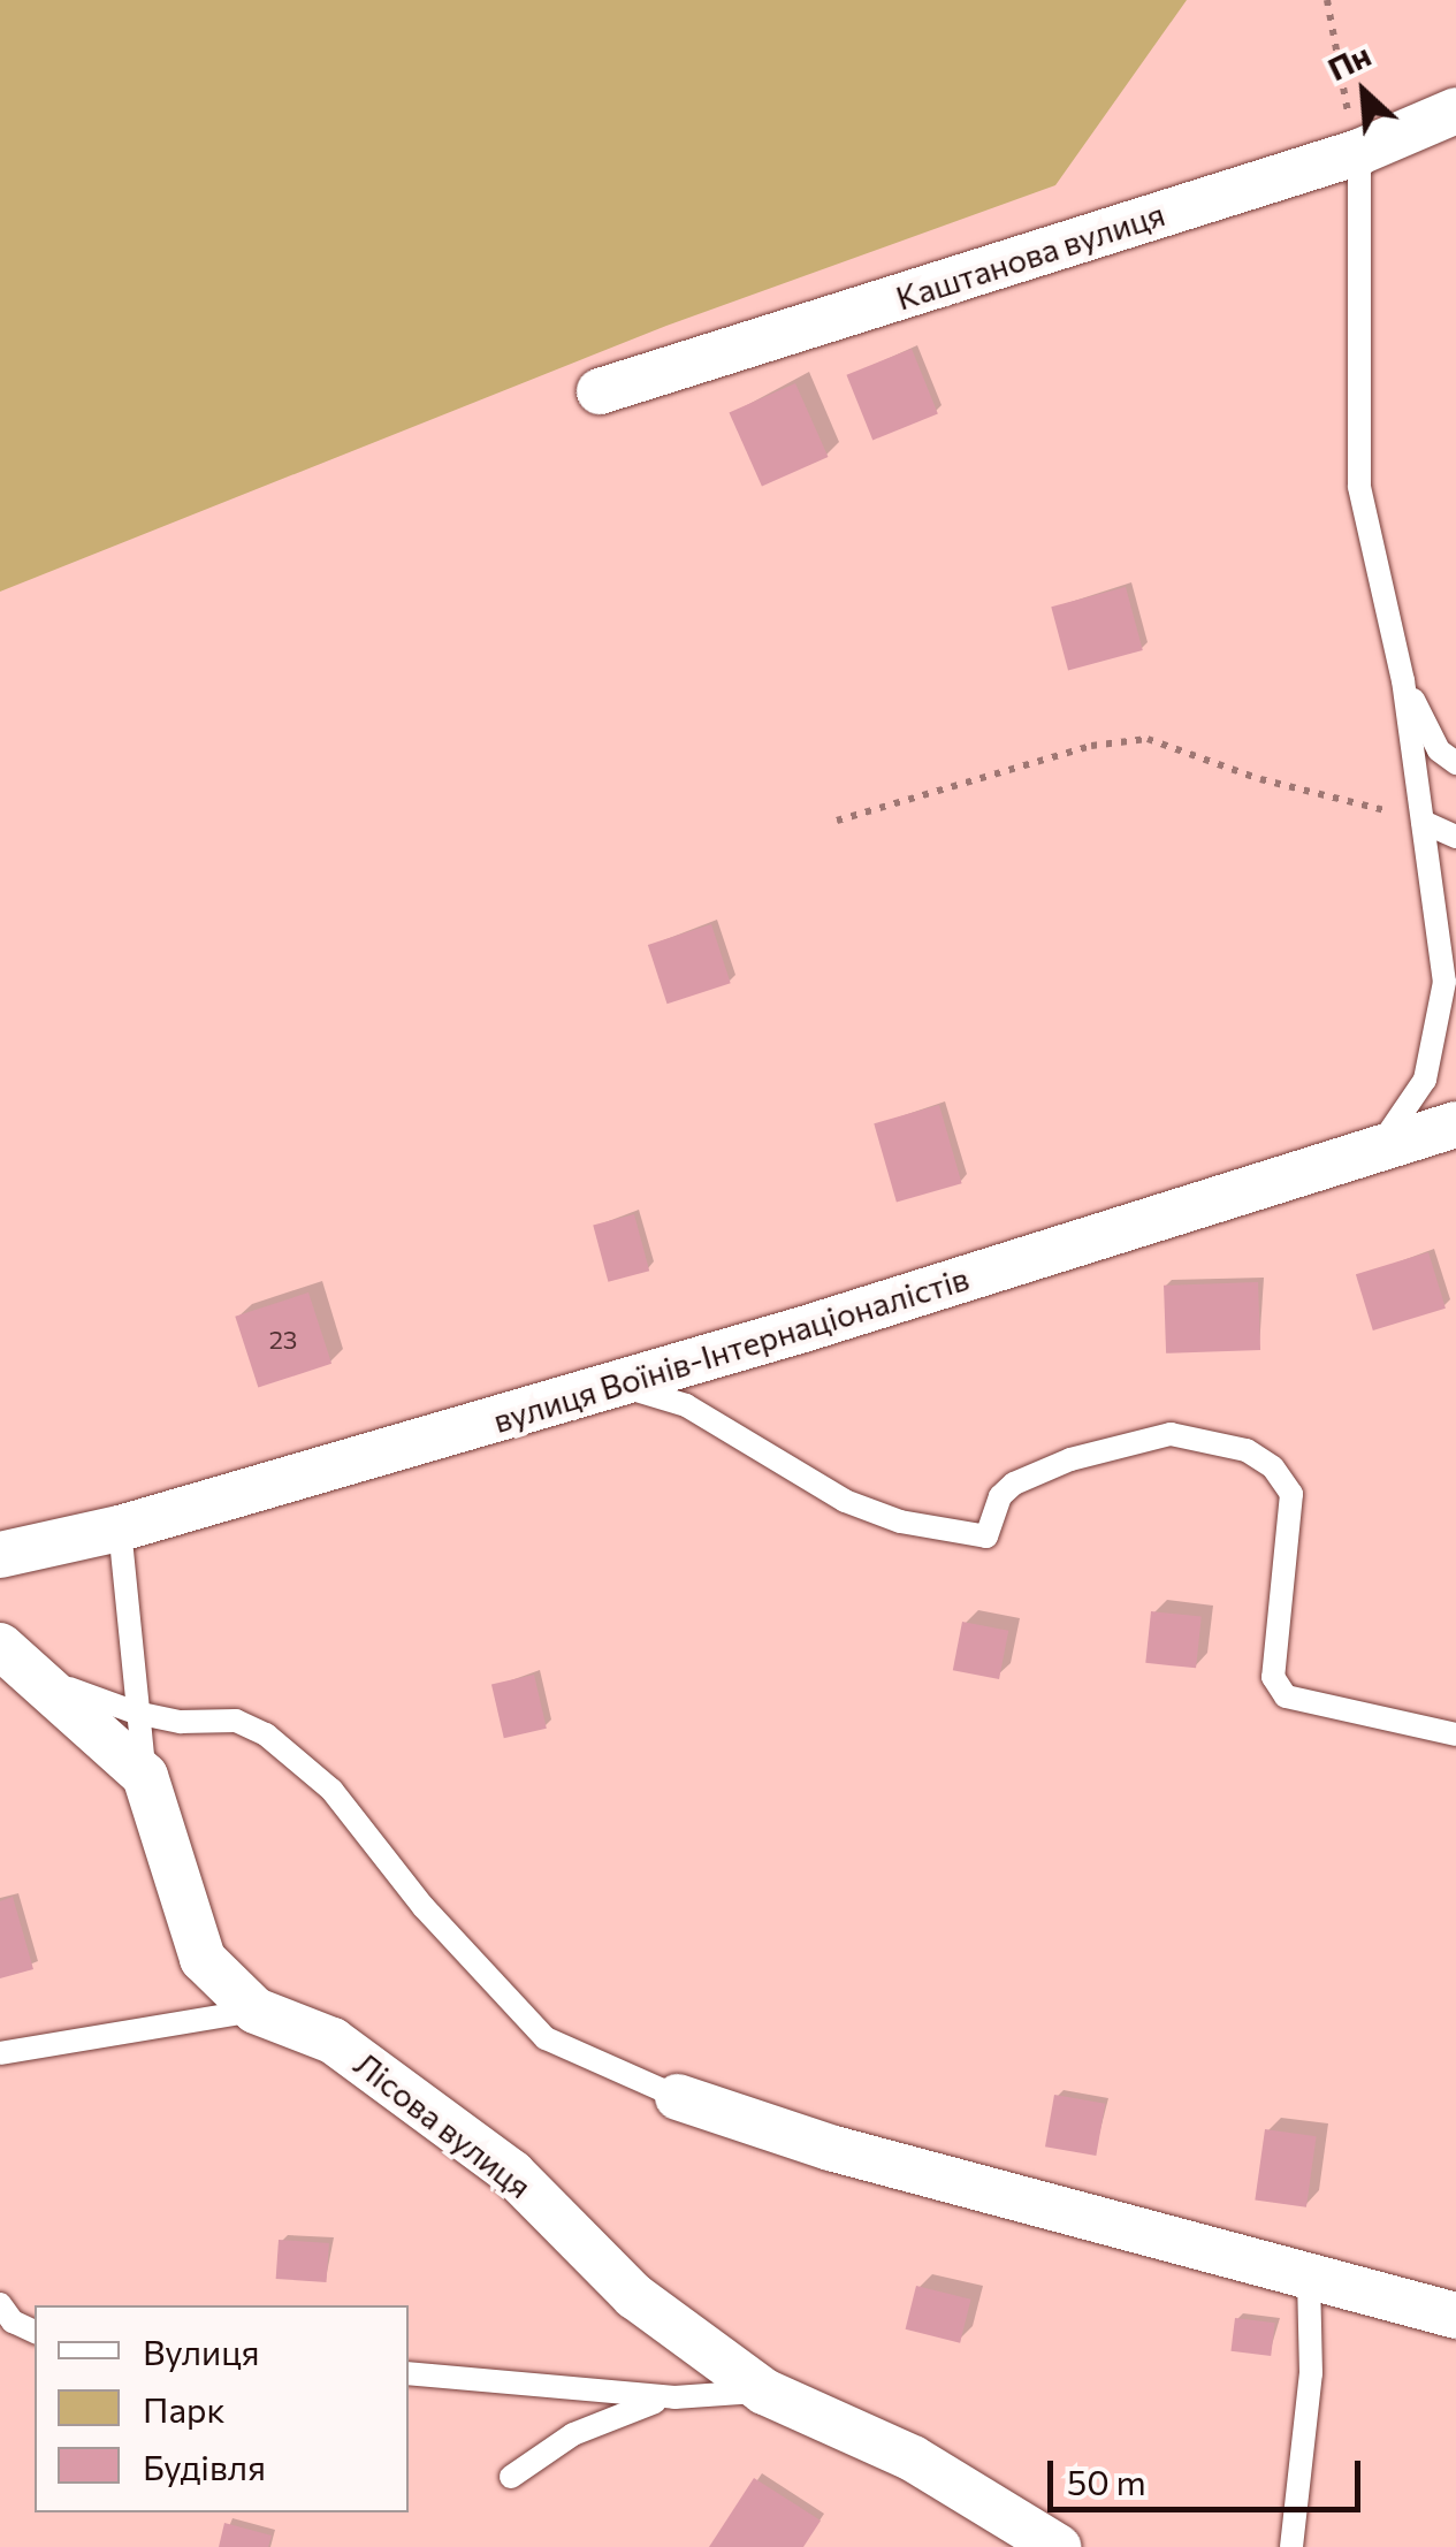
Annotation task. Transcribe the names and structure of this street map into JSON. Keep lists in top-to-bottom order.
{
  "streets": {
    "street": ["Каштанова вулиця", "вулиця Воїнів-Інтернаціоналістів", "Лісова вулиця"]
  },
  "house_numbers": ["23"],
  "legend": ["Вулиця", "Парк", "Будівля"],
  "scale_bar": "50 m",
  "north": "top left"
}
